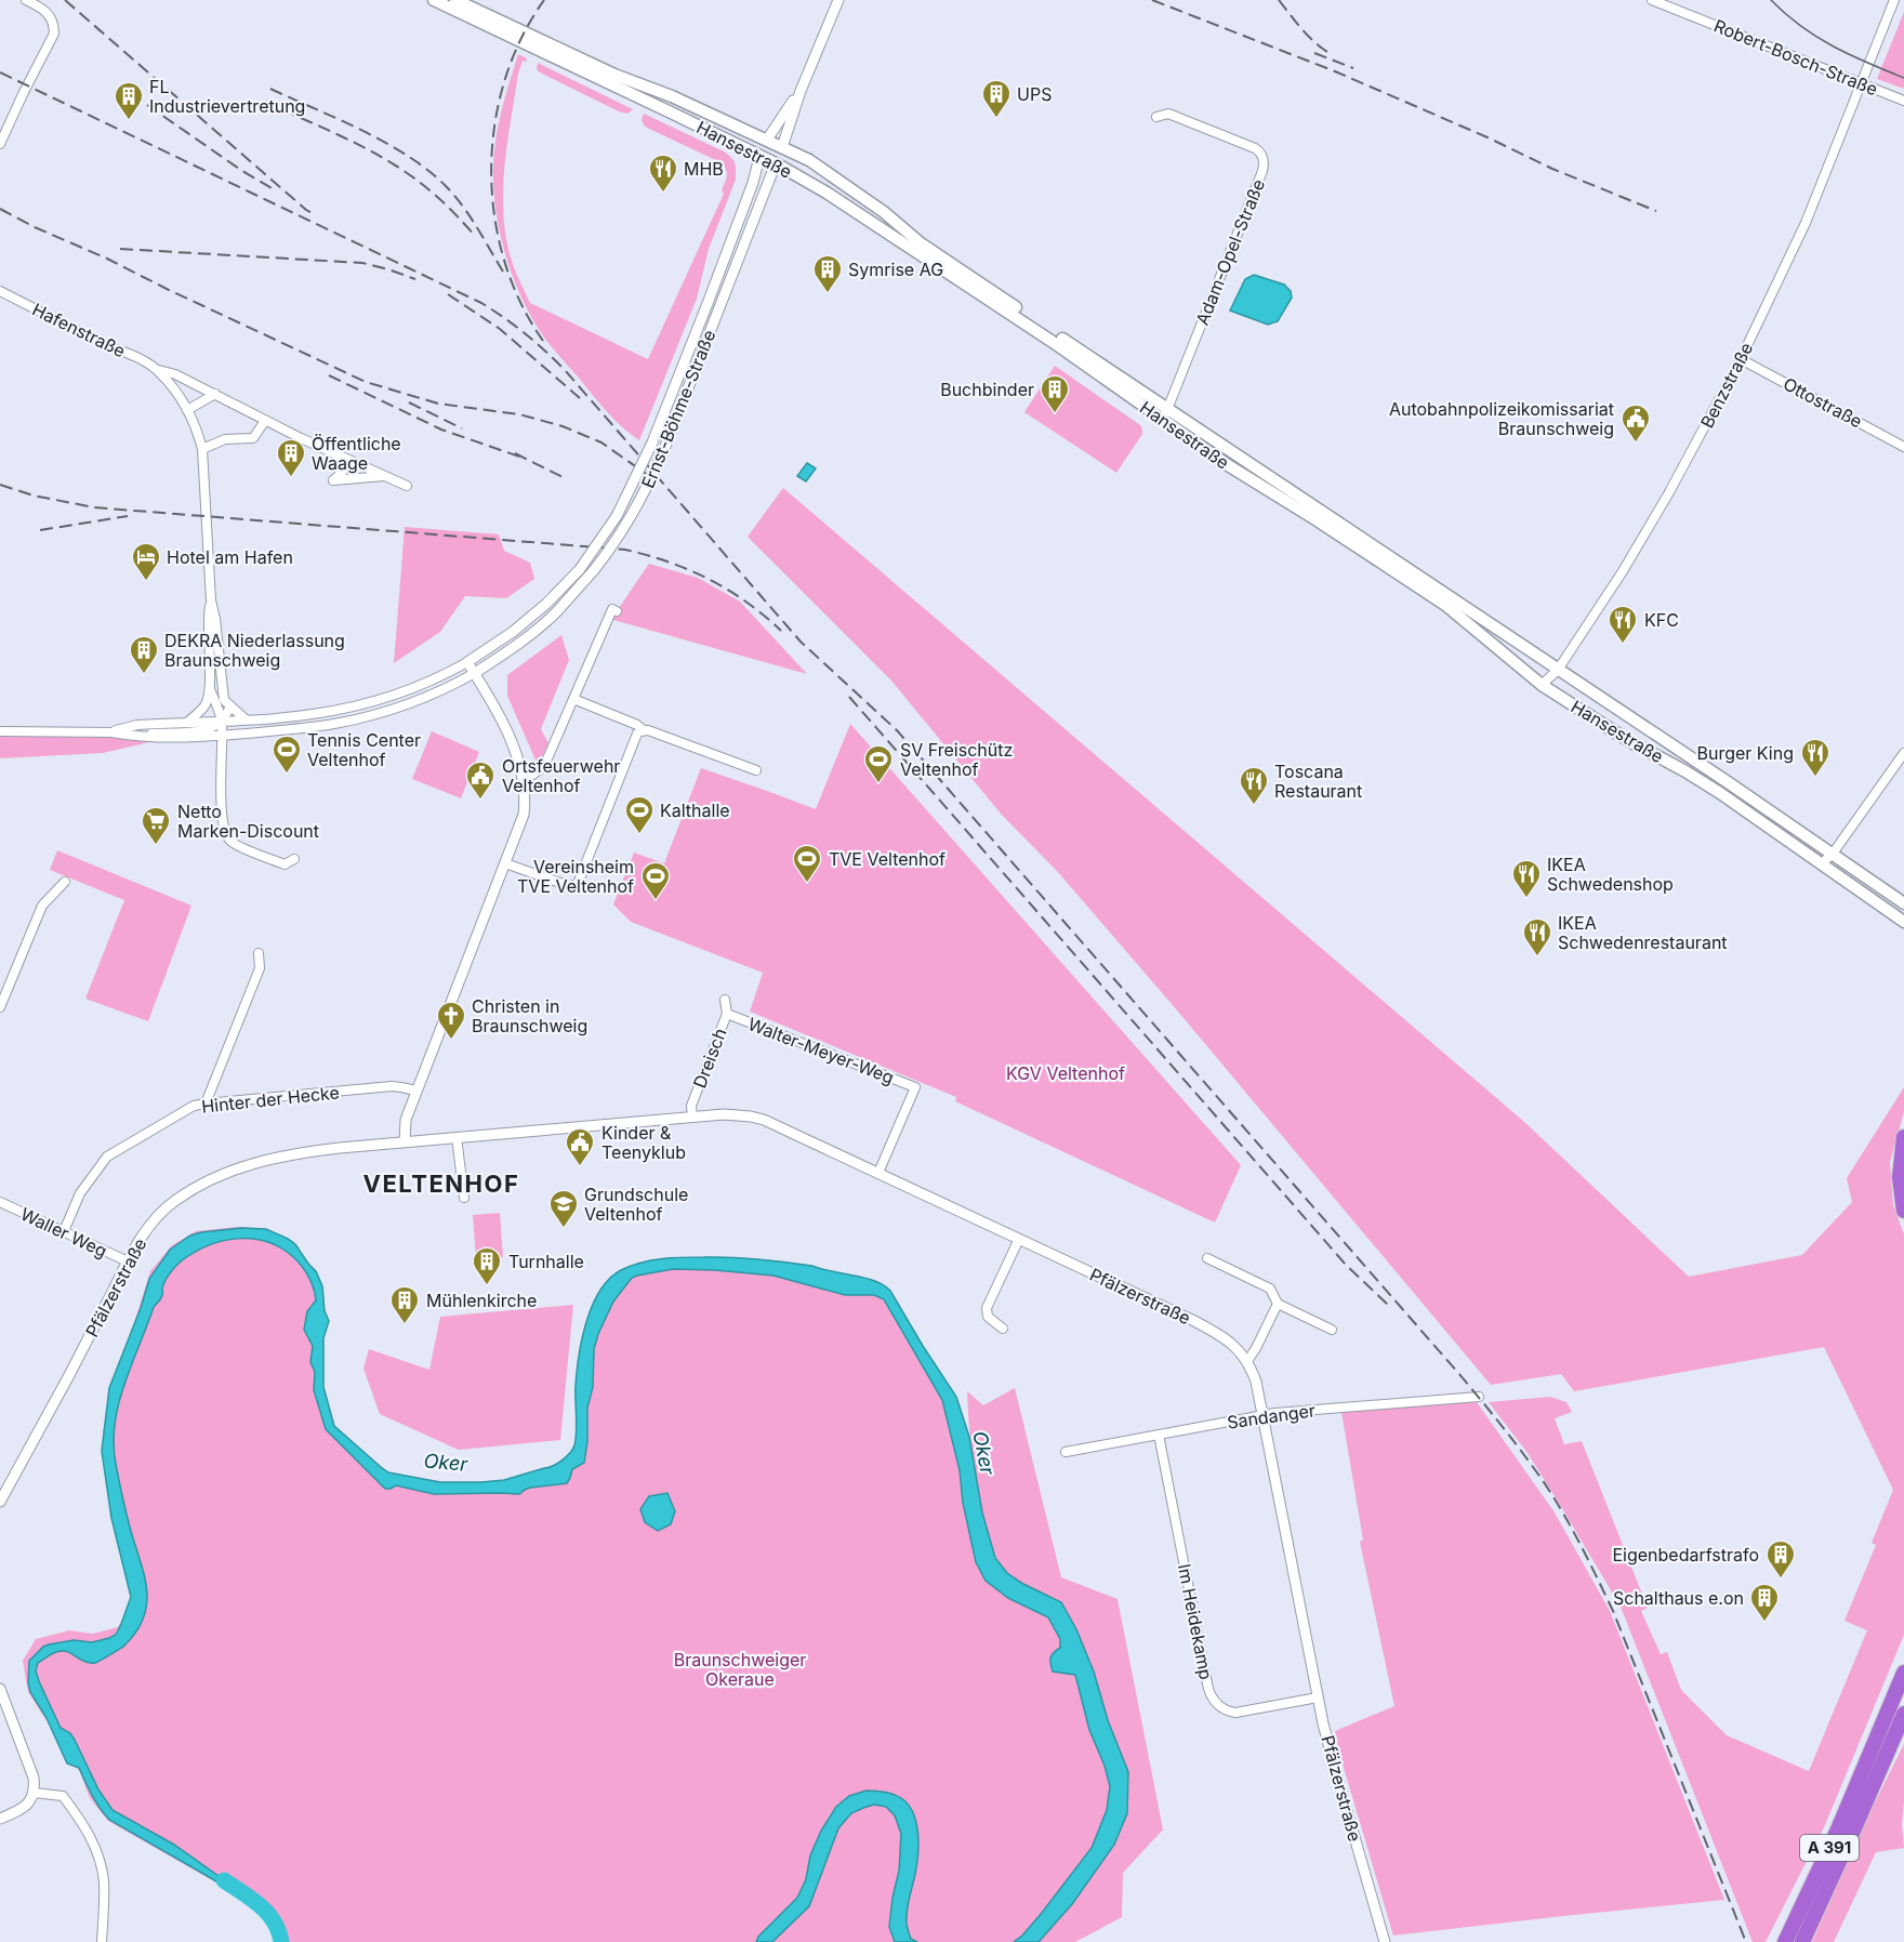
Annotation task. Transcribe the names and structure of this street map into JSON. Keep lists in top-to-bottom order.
{
  "streets": {
    "highway": ["A 391"],
    "main road": ["Hansestraße", "Ernst-Böhme-Straße"],
    "street": [
      "Robert-Bosch-Straße",
      "Adam-Opel-Straße",
      "Hafenstraße",
      "Benzstraße",
      "Ottostraße",
      "Walter-Meyer-Weg",
      "Dreisch",
      "Hinter der Hecke",
      "Waller Weg",
      "Pfälzerstraße",
      "Sandanger",
      "Im Heidekamp"
    ]
  },
  "crossings": [
    ["Robert-Bosch-Straße", "Benzstraße"],
    ["Hansestraße", "Adam-Opel-Straße"],
    ["Hansestraße", "Benzstraße"],
    ["Hansestraße", "Ernst-Böhme-Straße"],
    ["Hafenstraße", "Ernst-Böhme-Straße"],
    ["Benzstraße", "Ottostraße"],
    ["Walter-Meyer-Weg", "Dreisch"],
    ["Walter-Meyer-Weg", "Pfälzerstraße"],
    ["Dreisch", "Pfälzerstraße"],
    ["Hinter der Hecke", "Waller Weg"],
    ["Waller Weg", "Pfälzerstraße"],
    ["Pfälzerstraße", "Sandanger"],
    ["Pfälzerstraße", "Im Heidekamp"],
    ["Sandanger", "Im Heidekamp"]
  ],
  "districts": ["VELTENHOF"],
  "water": ["Oker"],
  "parks": ["KGV Veltenhof", "Braunschweiger Okeraue"],
  "places": {
    "building": [
      "UPS",
      "FL Industrievertretung",
      "Symrise AG",
      "Buchbinder",
      "Öffentliche Waage",
      "DEKRA Niederlassung Braunschweig",
      "Turnhalle",
      "Mühlenkirche",
      "Eigenbedarfstrafo",
      "Schalthaus e.on"
    ],
    "restaurant": [
      "MHB",
      "KFC",
      "Burger King",
      "Toscana Restaurant",
      "IKEA Schwedenshop",
      "IKEA Schwedenrestaurant"
    ],
    "public building": ["Autobahnpolizeikomissariat Braunschweig", "Ortsfeuerwehr Veltenhof", "Kinder & Teenyklub"],
    "hotel": ["Hotel am Hafen"],
    "sports": [
      "Tennis Center Veltenhof",
      "SV Freischütz Veltenhof",
      "Kalthalle",
      "TVE Veltenhof",
      "Vereinsheim TVE Veltenhof"
    ],
    "supermarket": ["Netto Marken-Discount"],
    "church": ["Christen in Braunschweig"],
    "school or university": ["Grundschule Veltenhof"]
  }
}
